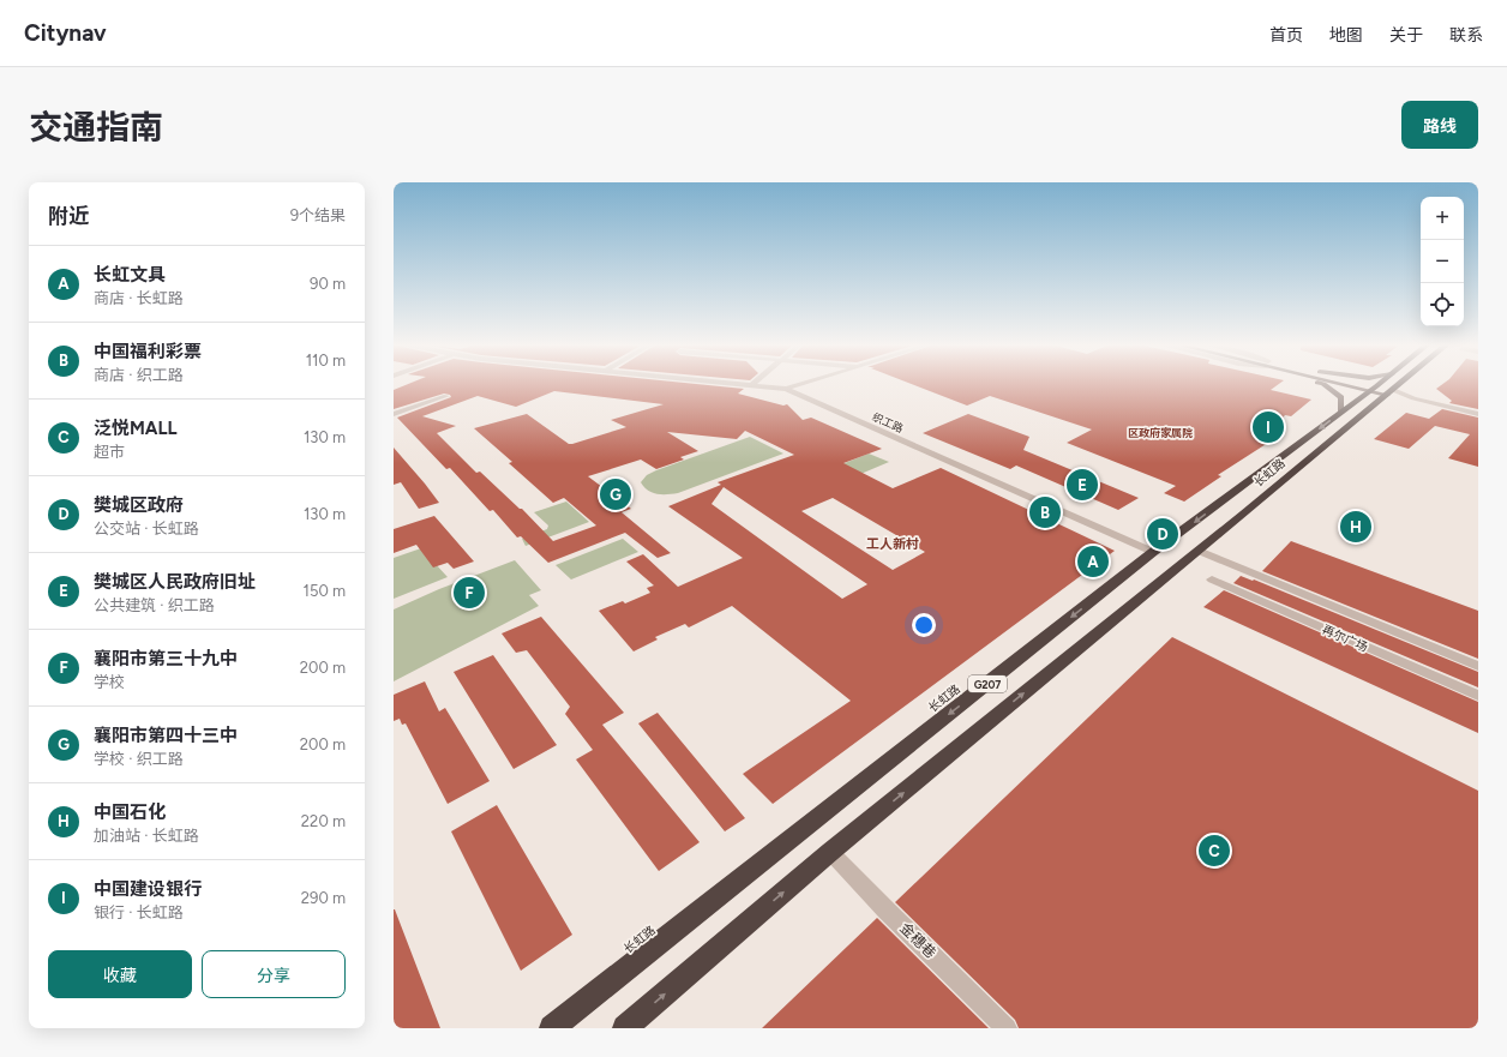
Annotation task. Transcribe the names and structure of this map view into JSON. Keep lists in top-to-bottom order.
{
  "streets": {
    "highway": ["长虹路", "G207"],
    "street": ["织工路", "再尔广场", "金穗巷"]
  },
  "crossings": [
    ["织工路", "长虹路"],
    ["长虹路", "金穗巷"]
  ],
  "districts": ["区政府家属院", "工人新村"],
  "page": {
    "header": "Citynav",
    "nav": [
      "首页",
      "地图",
      "关于",
      "联系"
    ],
    "title": "交通指南",
    "buttons": [
      "路线",
      ["收藏", "分享"]
    ],
    "heading": ["附近", "9个结果"],
    "map_buttons": ["+", "−"],
    "list": [
      {
        "mark": "A",
        "name": "长虹文具",
        "note": "商店 · 长虹路",
        "value": "90 m"
      },
      {
        "mark": "B",
        "name": "中国福利彩票",
        "note": "商店 · 织工路",
        "value": "110 m"
      },
      {
        "mark": "C",
        "name": "泛悦MALL",
        "note": "超市",
        "value": "130 m"
      },
      {
        "mark": "D",
        "name": "樊城区政府",
        "note": "公交站 · 长虹路",
        "value": "130 m"
      },
      {
        "mark": "E",
        "name": "樊城区人民政府旧址",
        "note": "公共建筑 · 织工路",
        "value": "150 m"
      },
      {
        "mark": "F",
        "name": "襄阳市第三十九中",
        "note": "学校",
        "value": "200 m"
      },
      {
        "mark": "G",
        "name": "襄阳市第四十三中",
        "note": "学校 · 织工路",
        "value": "200 m"
      },
      {
        "mark": "H",
        "name": "中国石化",
        "note": "加油站 · 长虹路",
        "value": "220 m"
      },
      {
        "mark": "I",
        "name": "中国建设银行",
        "note": "银行 · 长虹路",
        "value": "290 m"
      }
    ],
    "pins": [
      "I",
      "E",
      "G",
      "B",
      "H",
      "D",
      "A",
      "F",
      "C"
    ]
  }
}
